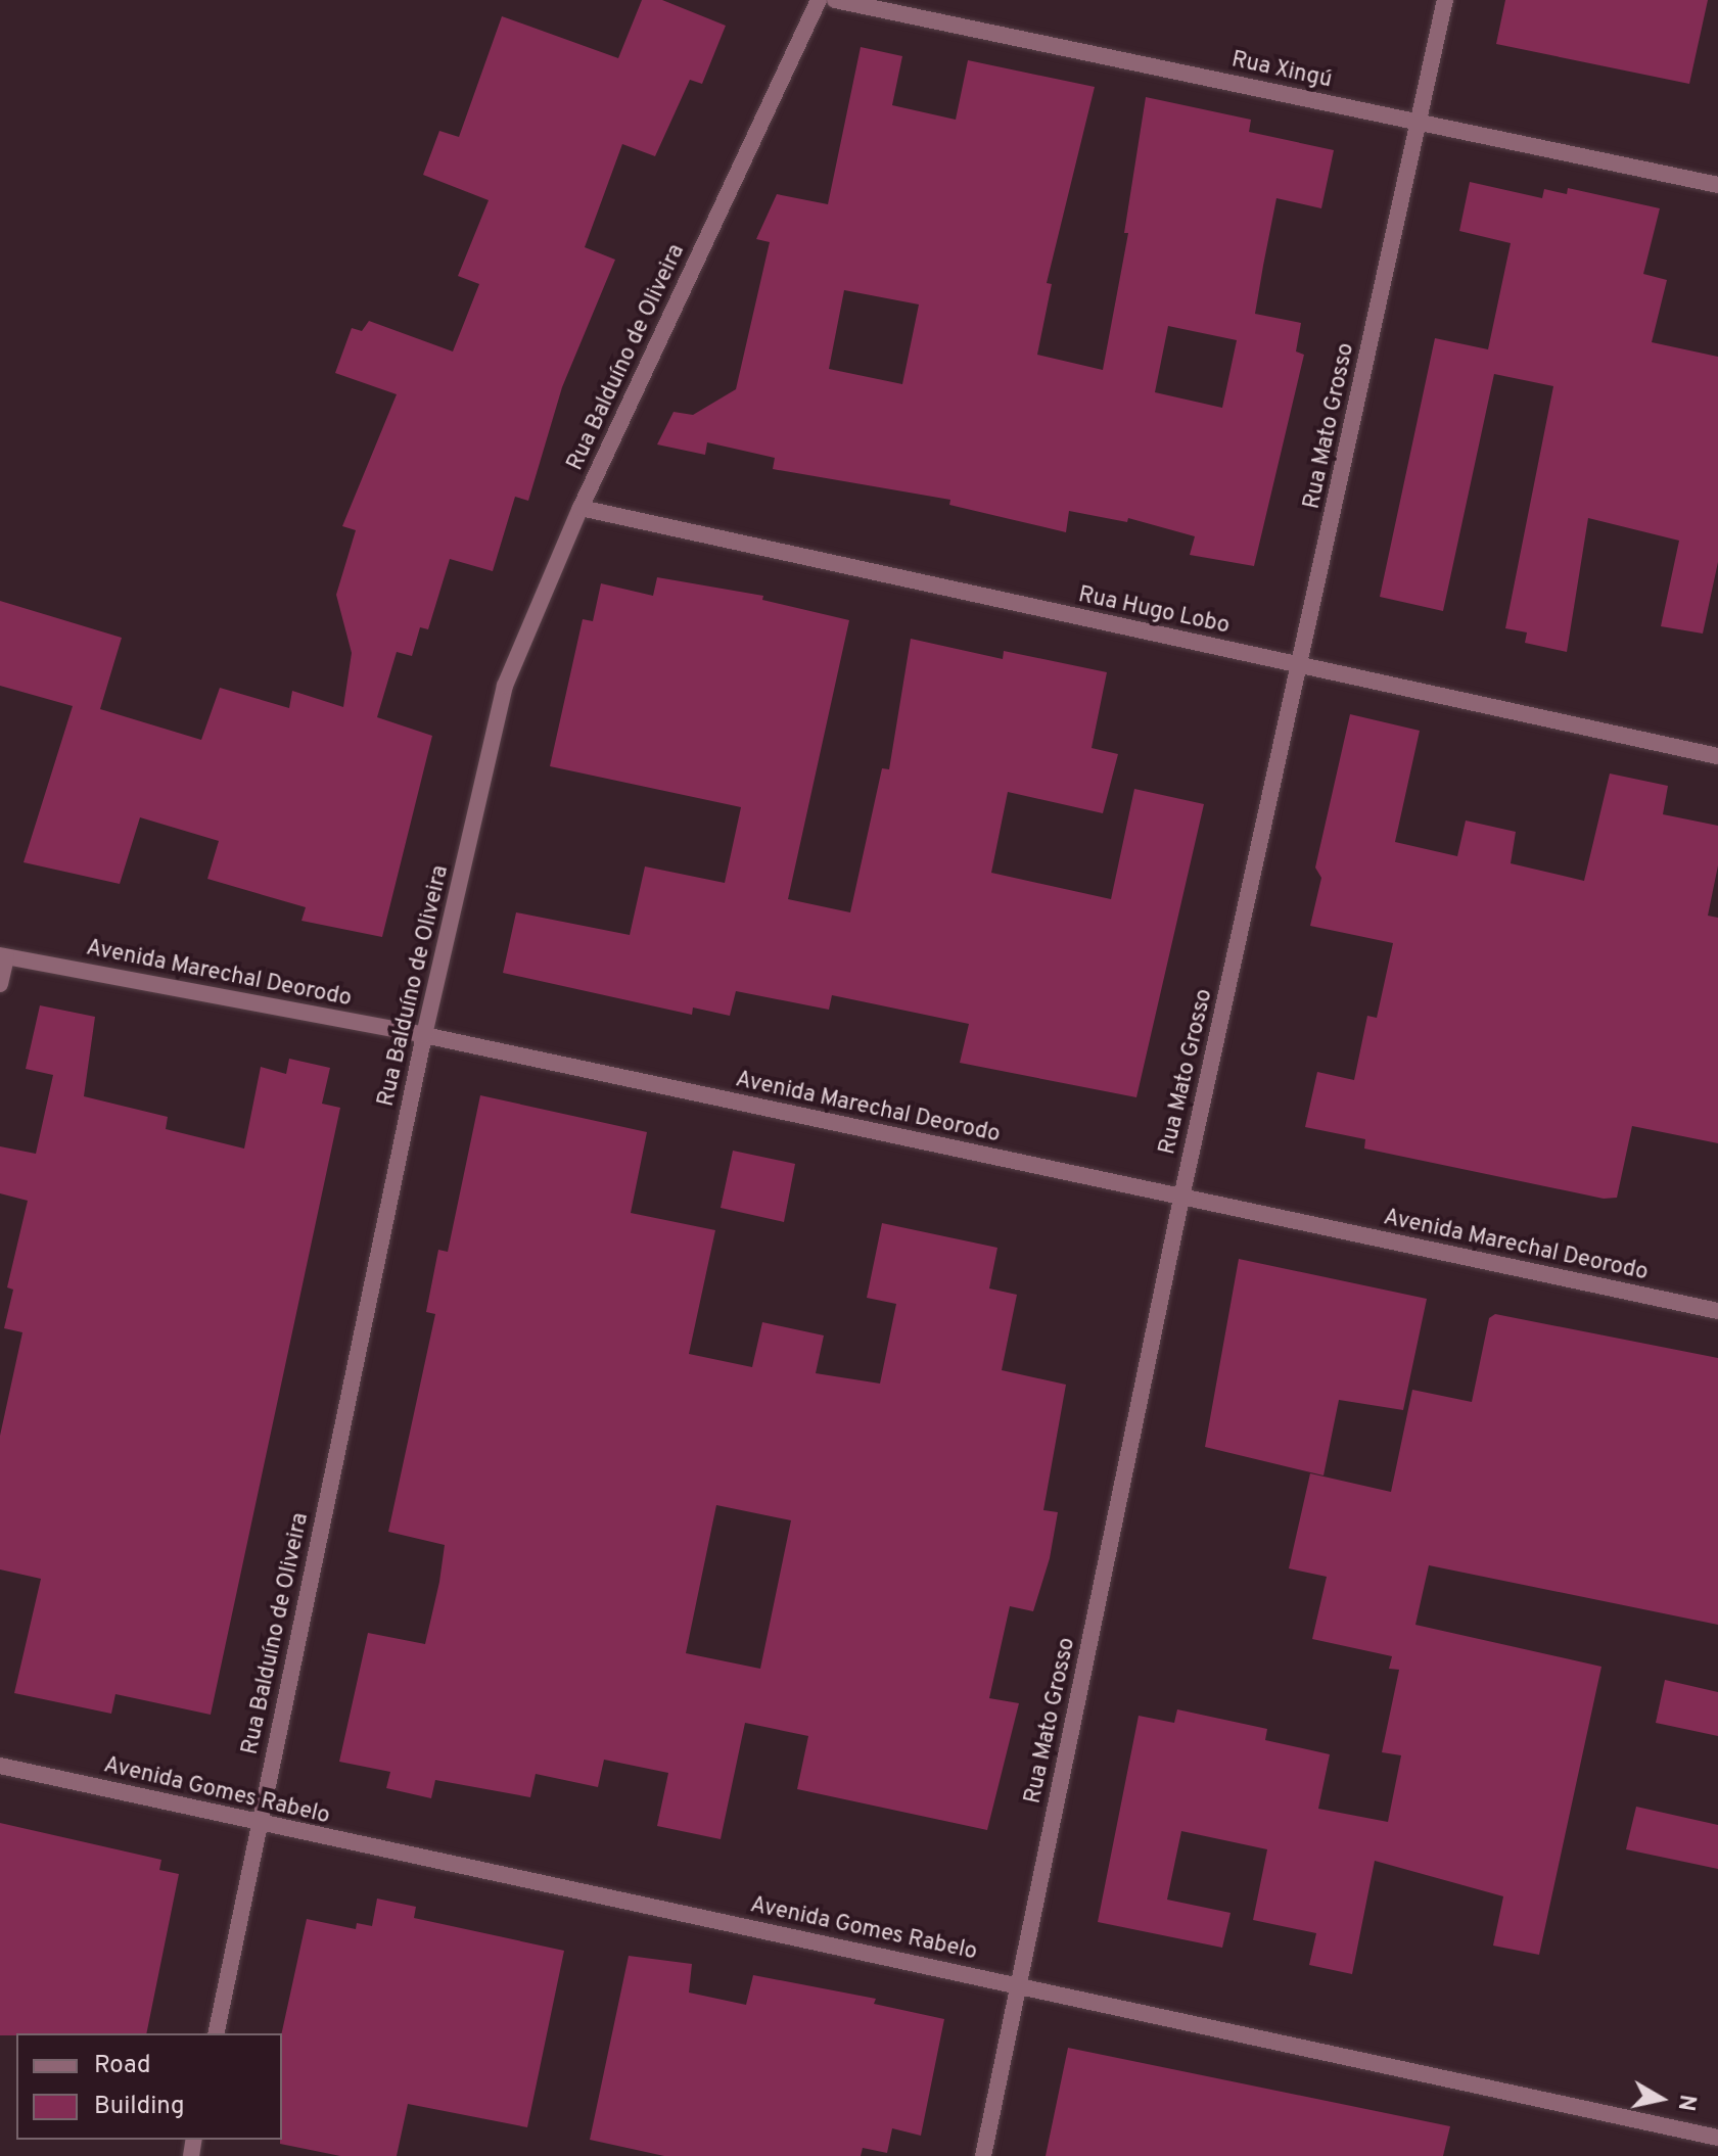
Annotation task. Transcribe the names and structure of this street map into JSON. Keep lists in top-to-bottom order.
{
  "streets": {
    "street": [
      "Rua Xingú",
      "Rua Balduíno de Oliveira",
      "Rua Mato Grosso",
      "Rua Hugo Lobo",
      "Avenida Marechal Deorodo",
      "Avenida Gomes Rabelo"
    ]
  },
  "crossings": [
    ["Rua Xingú", "Rua Mato Grosso"],
    ["Rua Balduíno de Oliveira", "Rua Hugo Lobo"],
    ["Rua Balduíno de Oliveira", "Avenida Marechal Deorodo"],
    ["Rua Balduíno de Oliveira", "Avenida Gomes Rabelo"],
    ["Rua Mato Grosso", "Rua Hugo Lobo"],
    ["Rua Mato Grosso", "Avenida Marechal Deorodo"],
    ["Rua Mato Grosso", "Avenida Gomes Rabelo"]
  ],
  "legend": ["Road", "Building"],
  "north": "right"
}
